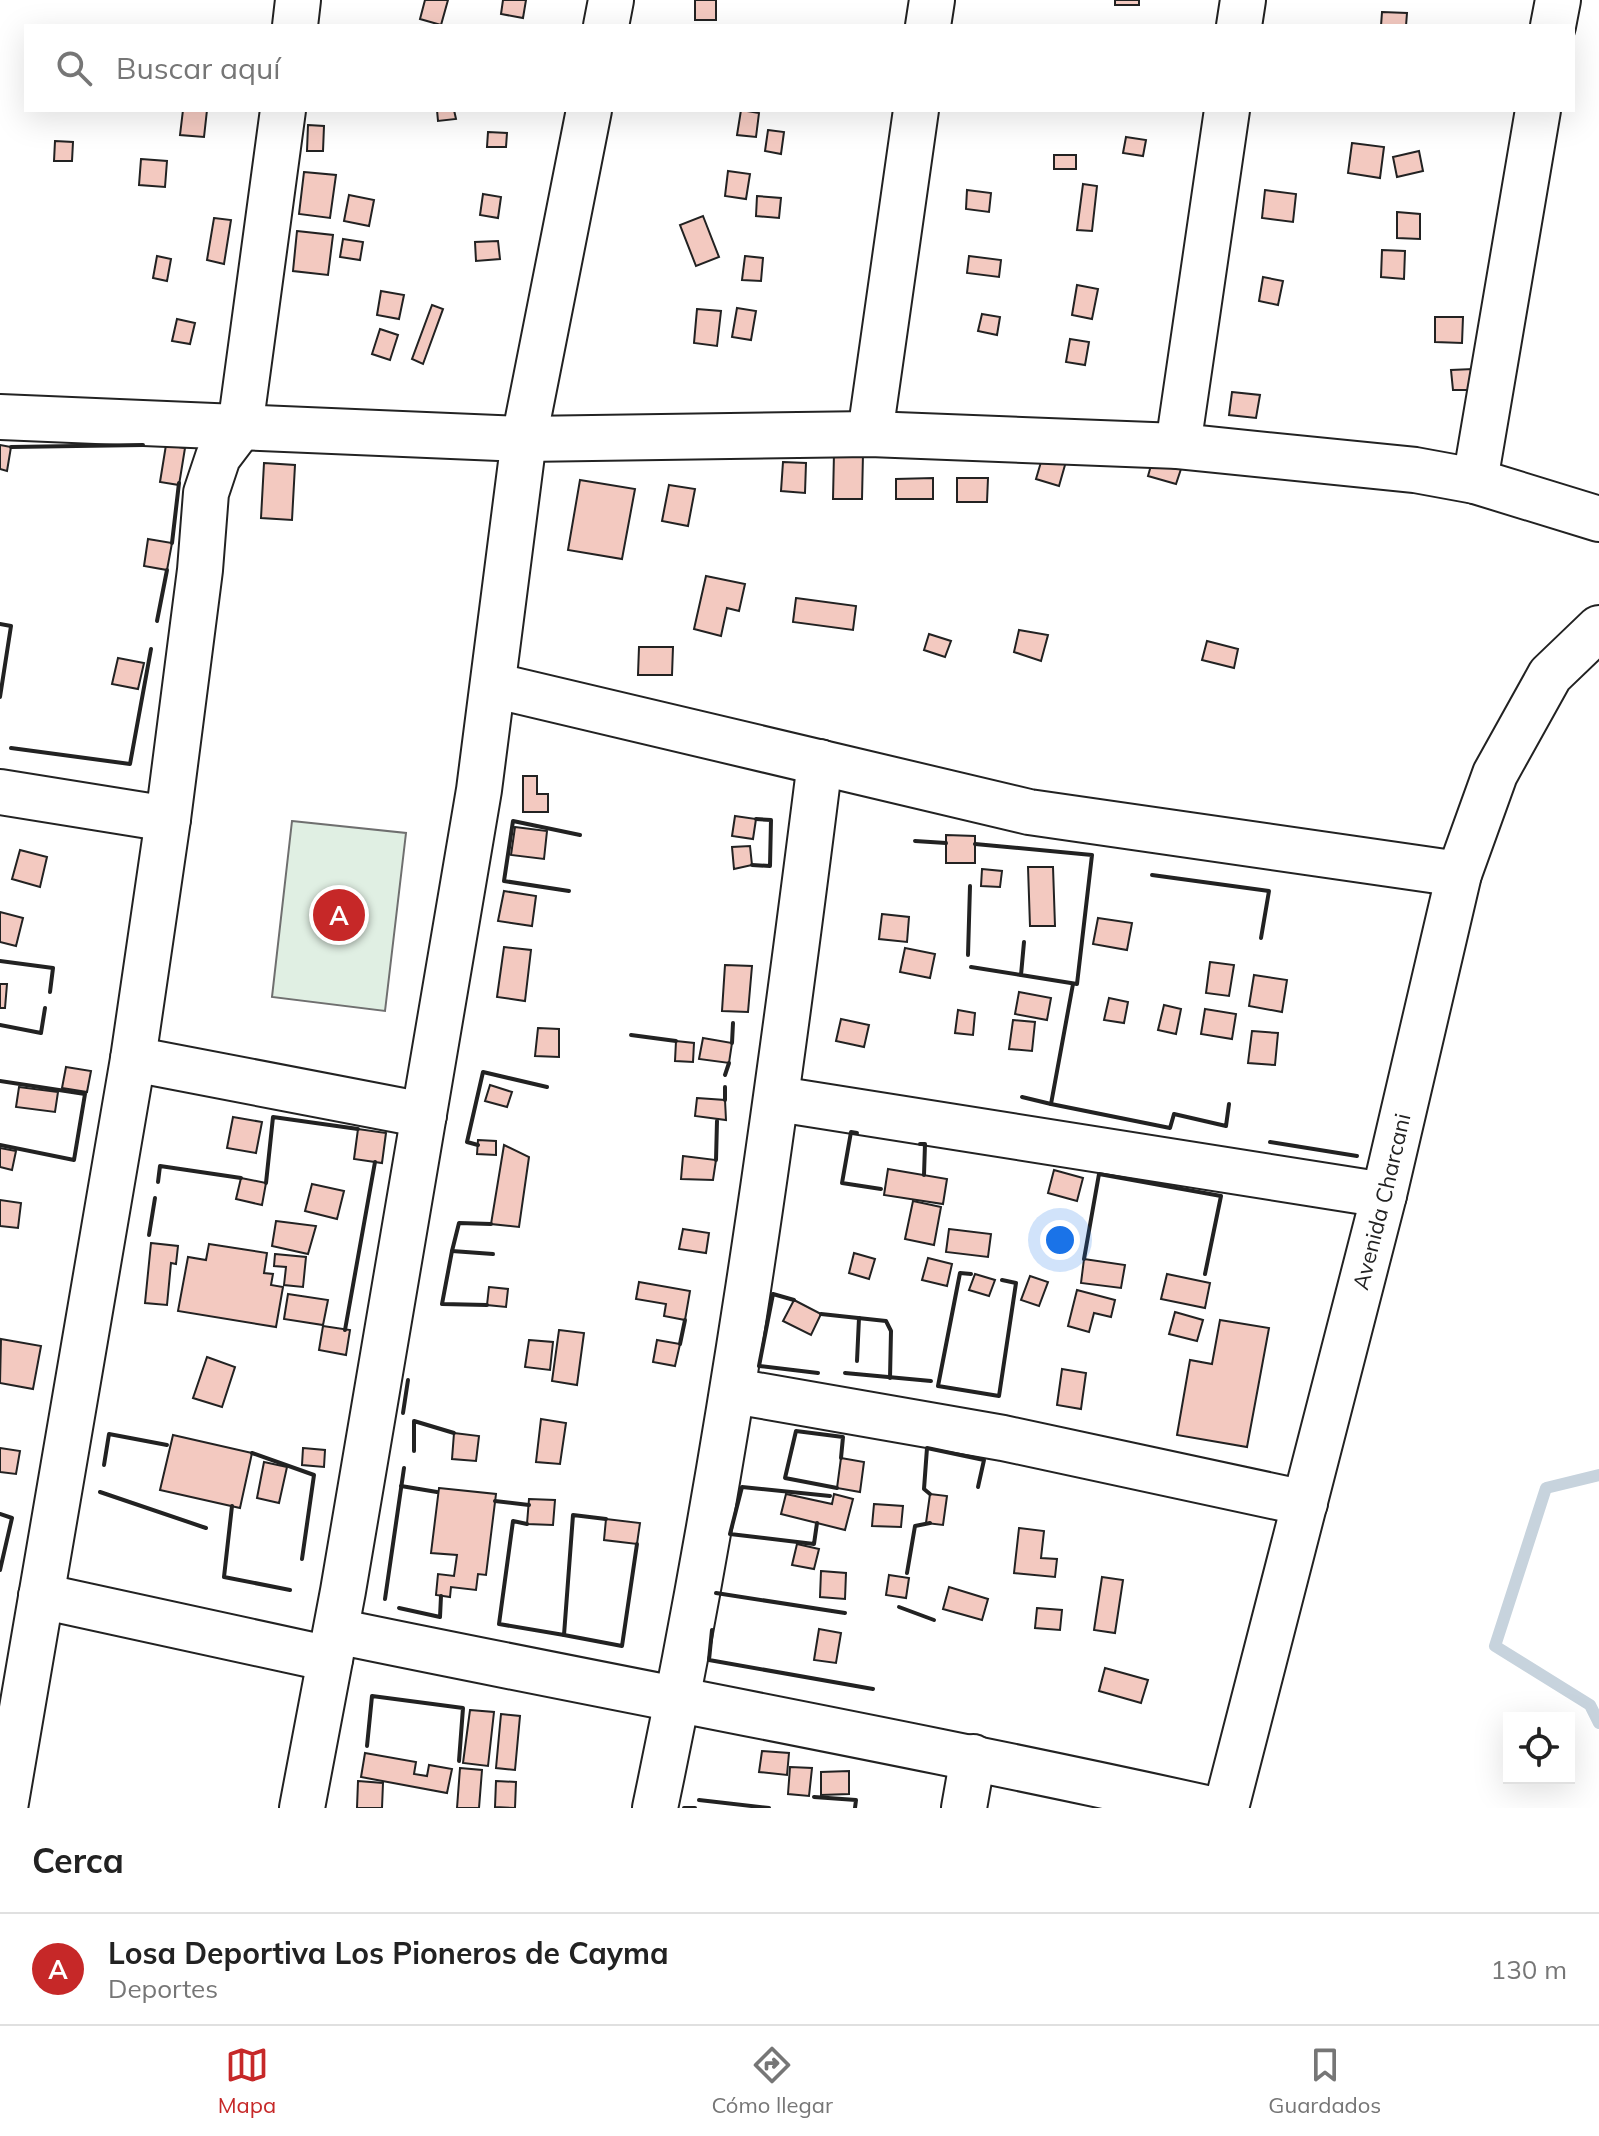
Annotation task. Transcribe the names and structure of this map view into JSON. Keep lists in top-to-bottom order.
{
  "streets": {
    "street": ["Avenida Charcani"]
  },
  "page": {
    "search": "Buscar aquí",
    "pins": "A",
    "heading": "Cerca",
    "list": [
      {
        "mark": "A",
        "name": "Losa Deportiva Los Pioneros de Cayma",
        "note": "Deportes",
        "value": "130 m"
      }
    ],
    "nav": ["Mapa", "Cómo llegar", "Guardados"]
  }
}
